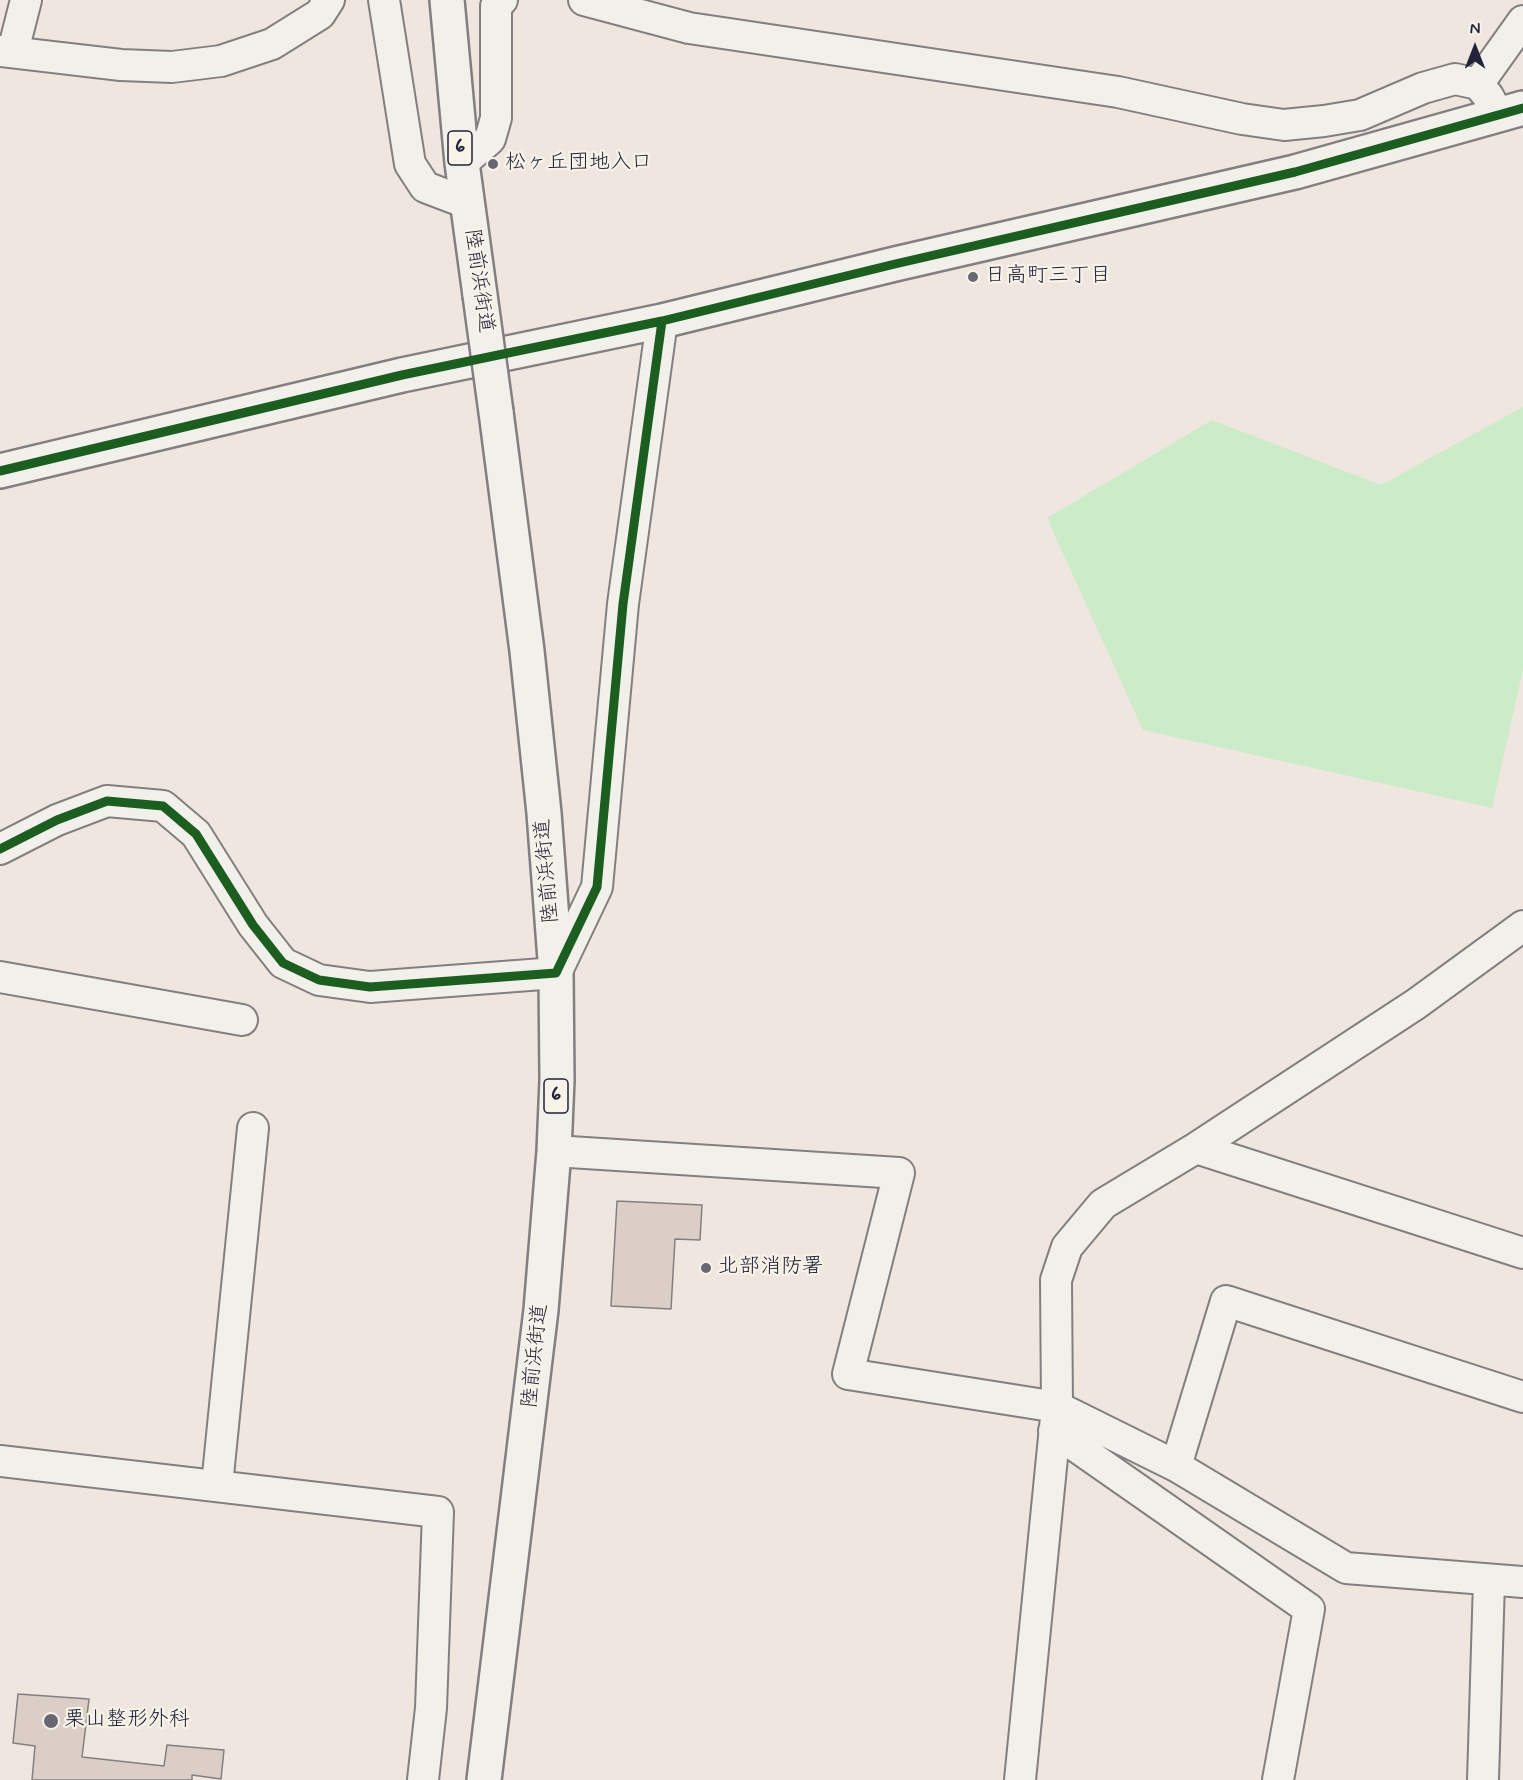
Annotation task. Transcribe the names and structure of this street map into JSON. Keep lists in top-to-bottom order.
{
  "streets": {
    "main road": ["6", "陸前浜街道"]
  },
  "places": [
    "松ヶ丘団地入口",
    "日高町三丁目",
    "北部消防署",
    "栗山整形外科"
  ],
  "north": "top"
}
